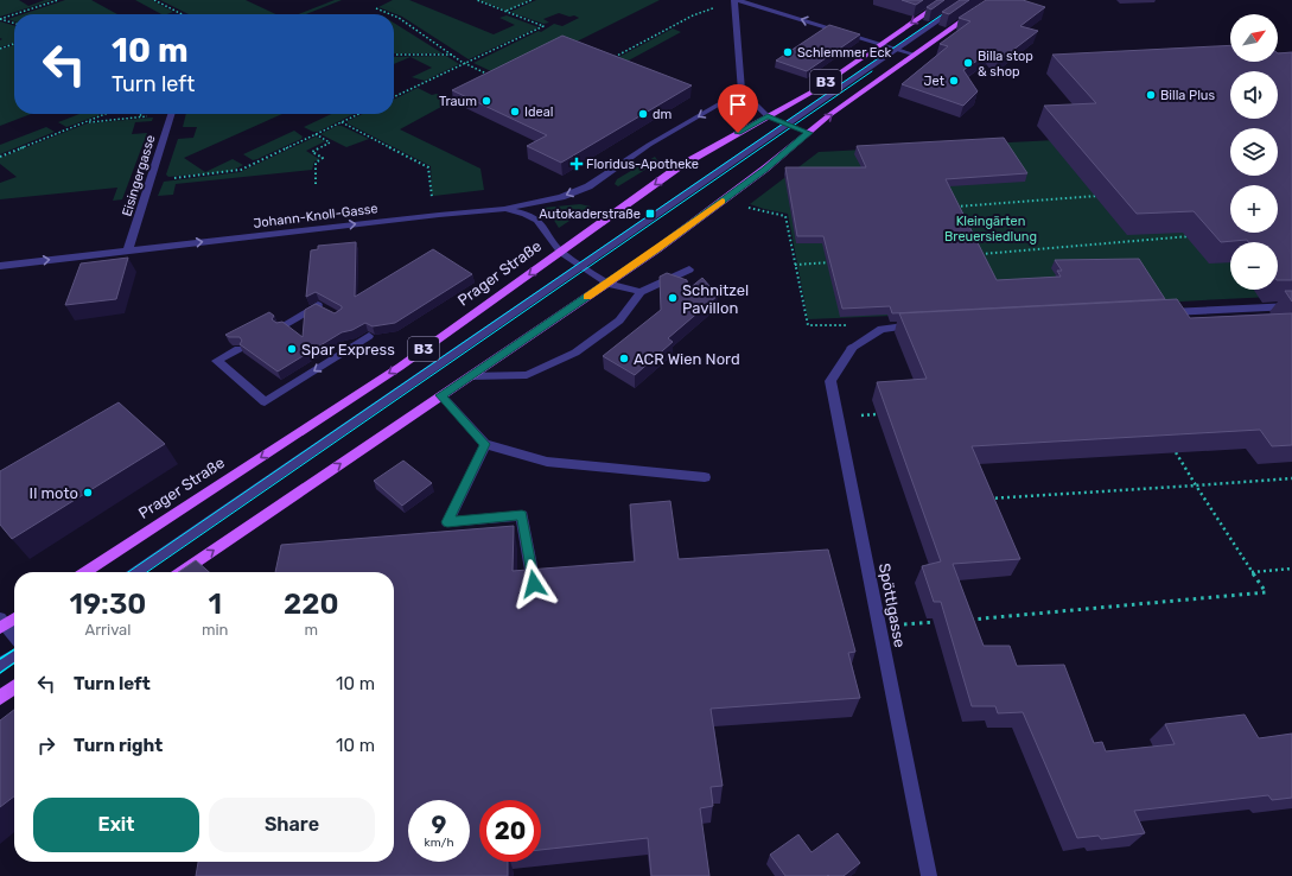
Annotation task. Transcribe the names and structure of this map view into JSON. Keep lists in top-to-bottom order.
{
  "streets": {
    "main road": ["B3", "Prager Straße"],
    "street": ["Eisingergasse", "Johann-Knoll-Gasse", "Spöttlgasse"]
  },
  "crossings": [
    ["B3", "Johann-Knoll-Gasse"],
    ["Eisingergasse", "Johann-Knoll-Gasse"],
    ["Johann-Knoll-Gasse", "Prager Straße"]
  ],
  "one_way": ["Johann-Knoll-Gasse"],
  "parks": ["Kleingärten Breuersiedlung"],
  "places": {
    "other": [
      "Schlemmer Eck",
      "Billa stop & shop",
      "Jet",
      "Billa Plus",
      "Traum",
      "Ideal",
      "dm",
      "Schnitzel Pavillon",
      "Spar Express",
      "ACR Wien Nord",
      "Il moto"
    ],
    "health": ["Floridus-Apotheke"],
    "transit": ["Autokaderstraße"]
  },
  "north": "top right",
  "page": {
    "map_buttons": ["+", "−"],
    "turn": ["10 m", "Turn left"],
    "eta": [
      "19:30",
      "Arrival",
      "1",
      "min",
      "220",
      "m"
    ],
    "list": [
      {
        "name": "Turn left",
        "value": "10 m"
      },
      {
        "name": "Turn right",
        "value": "10 m"
      }
    ],
    "buttons": ["Exit", "Share"],
    "speed": "9 km/h",
    "limit": "20"
  }
}
